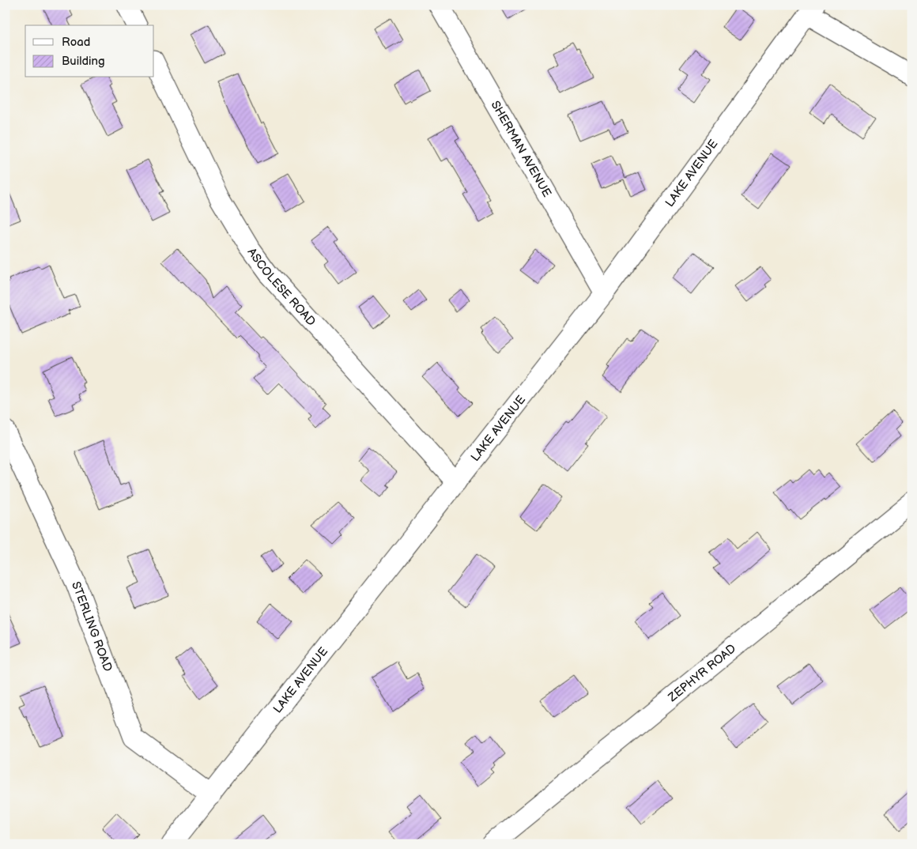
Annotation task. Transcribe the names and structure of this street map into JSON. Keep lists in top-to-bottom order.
{
  "streets": {
    "street": [
      "SHERMAN AVENUE",
      "LAKE AVENUE",
      "ASCOLESE ROAD",
      "STERLING ROAD",
      "ZEPHYR ROAD"
    ]
  },
  "crossings": [
    ["SHERMAN AVENUE", "LAKE AVENUE"],
    ["LAKE AVENUE", "ASCOLESE ROAD"],
    ["LAKE AVENUE", "STERLING ROAD"]
  ],
  "legend": ["Road", "Building"]
}
